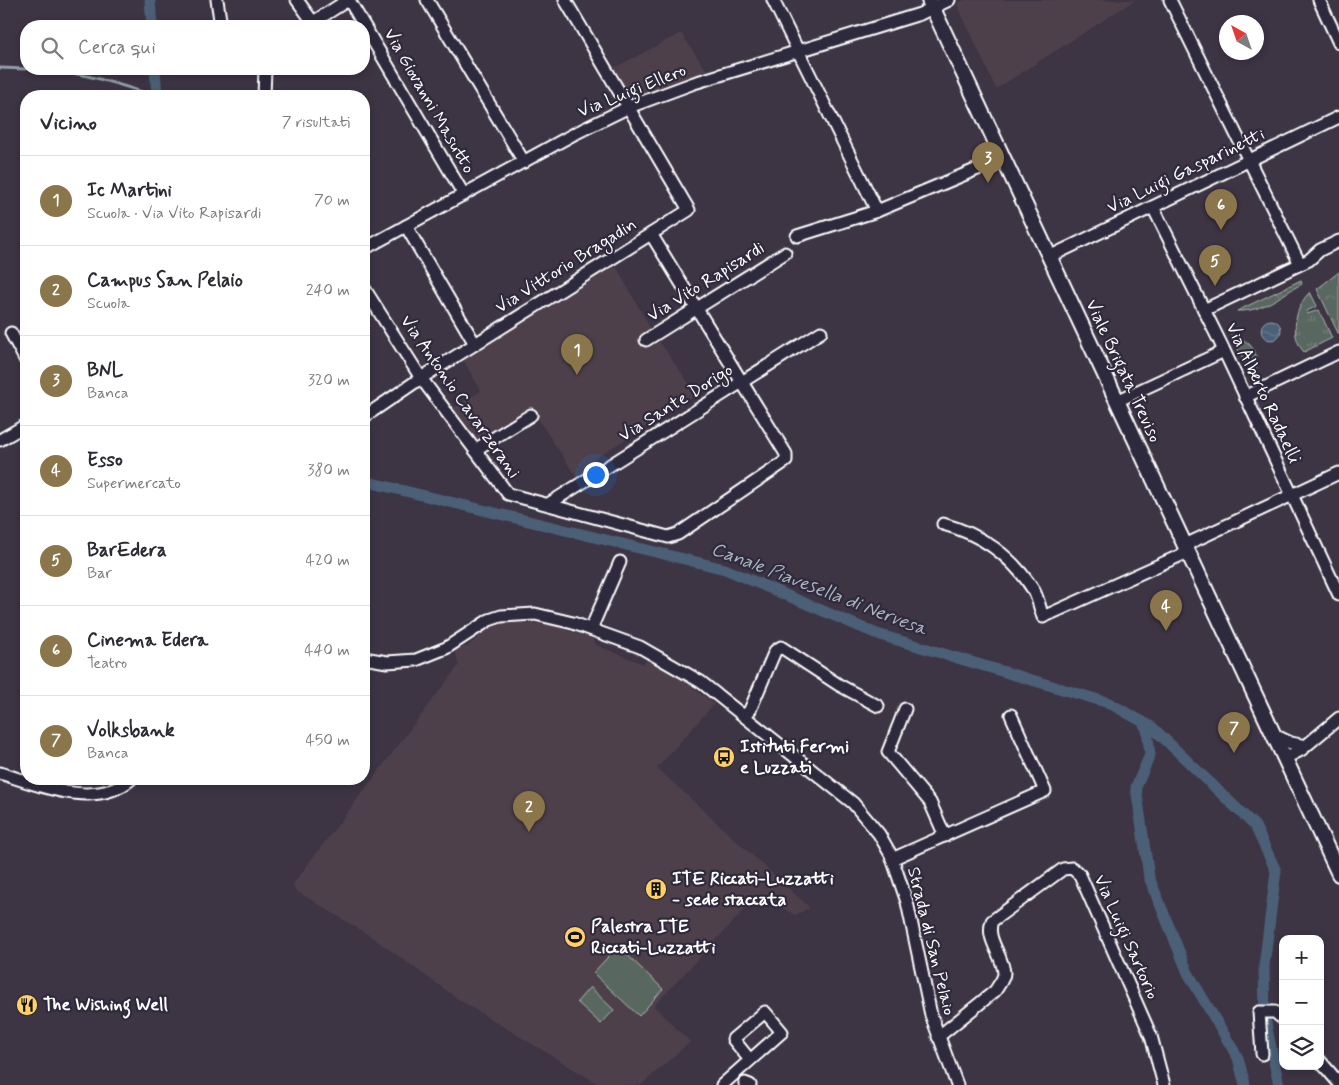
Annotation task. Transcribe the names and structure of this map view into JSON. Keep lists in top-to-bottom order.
{
  "streets": {
    "main road": ["Viale Brigata Treviso"],
    "street": [
      "Via Luigi Ellero",
      "Via Giovanni Masutto",
      "Via Luigi Gasparinetti",
      "Via Vittorio Bragadin",
      "Via Vito Rapisardi",
      "Via Alberto Radaelli",
      "Via Antonio Cavarzerani",
      "Via Sante Dorigo",
      "Via Luigi Sartorio",
      "Strada di San Pelaio"
    ]
  },
  "crossings": [
    ["Via Luigi Ellero", "Via Giovanni Masutto"],
    ["Via Luigi Ellero", "Via Vittorio Bragadin"],
    ["Via Luigi Ellero", "Viale Brigata Treviso"],
    ["Via Luigi Gasparinetti", "Viale Brigata Treviso"],
    ["Via Luigi Gasparinetti", "Via Alberto Radaelli"],
    ["Via Vittorio Bragadin", "Via Antonio Cavarzerani"],
    ["Via Antonio Cavarzerani", "Via Sante Dorigo"],
    ["Via Luigi Sartorio", "Strada di San Pelaio"]
  ],
  "water": ["Canale Piavesella di Nervesa"],
  "places": {
    "bus stop": ["Istituti Fermi e Luzzati"],
    "building": ["ITE Riccati-Luzzatti - sede staccata"],
    "sports": ["Palestra ITE Riccati-Luzzatti"],
    "restaurant": ["The Wishing Well"]
  },
  "north": "top left",
  "page": {
    "search": "Cerca qui",
    "heading": ["Vicino", "7 risultati"],
    "pins": [
      "3",
      "6",
      "5",
      "1",
      "4",
      "7",
      "2"
    ],
    "list": [
      {
        "mark": "1",
        "name": "Ic Martini",
        "note": "Scuola · Via Vito Rapisardi",
        "value": "70 m"
      },
      {
        "mark": "2",
        "name": "Campus San Pelaio",
        "note": "Scuola",
        "value": "240 m"
      },
      {
        "mark": "3",
        "name": "BNL",
        "note": "Banca",
        "value": "320 m"
      },
      {
        "mark": "4",
        "name": "Esso",
        "note": "Supermercato",
        "value": "380 m"
      },
      {
        "mark": "5",
        "name": "BarEdera",
        "note": "Bar",
        "value": "420 m"
      },
      {
        "mark": "6",
        "name": "Cinema Edera",
        "note": "Teatro",
        "value": "440 m"
      },
      {
        "mark": "7",
        "name": "Volksbank",
        "note": "Banca",
        "value": "450 m"
      }
    ],
    "map_buttons": ["+", "−"]
  }
}
